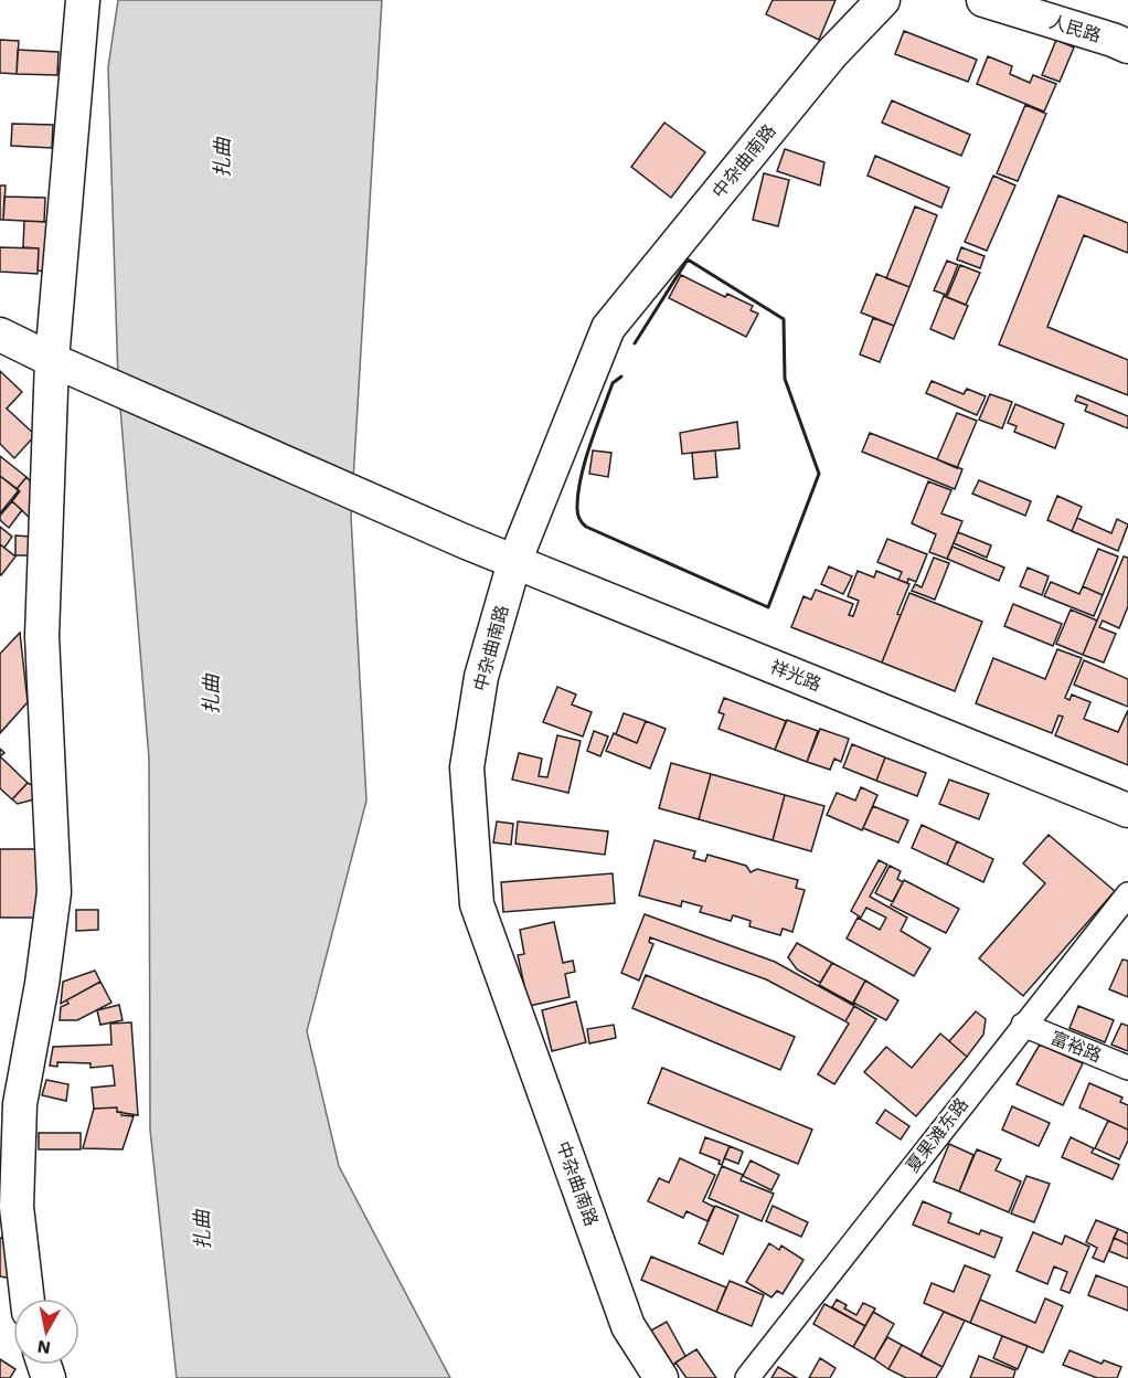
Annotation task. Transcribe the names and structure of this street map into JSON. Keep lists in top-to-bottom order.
{
  "streets": {
    "street": [
      "人民路",
      "中杂曲南路",
      "祥光路",
      "富裕路",
      "夏果滩东路"
    ]
  },
  "crossings": [
    ["中杂曲南路", "祥光路"],
    ["富裕路", "夏果滩东路"]
  ],
  "water": ["扎曲"],
  "north": "bottom"
}
